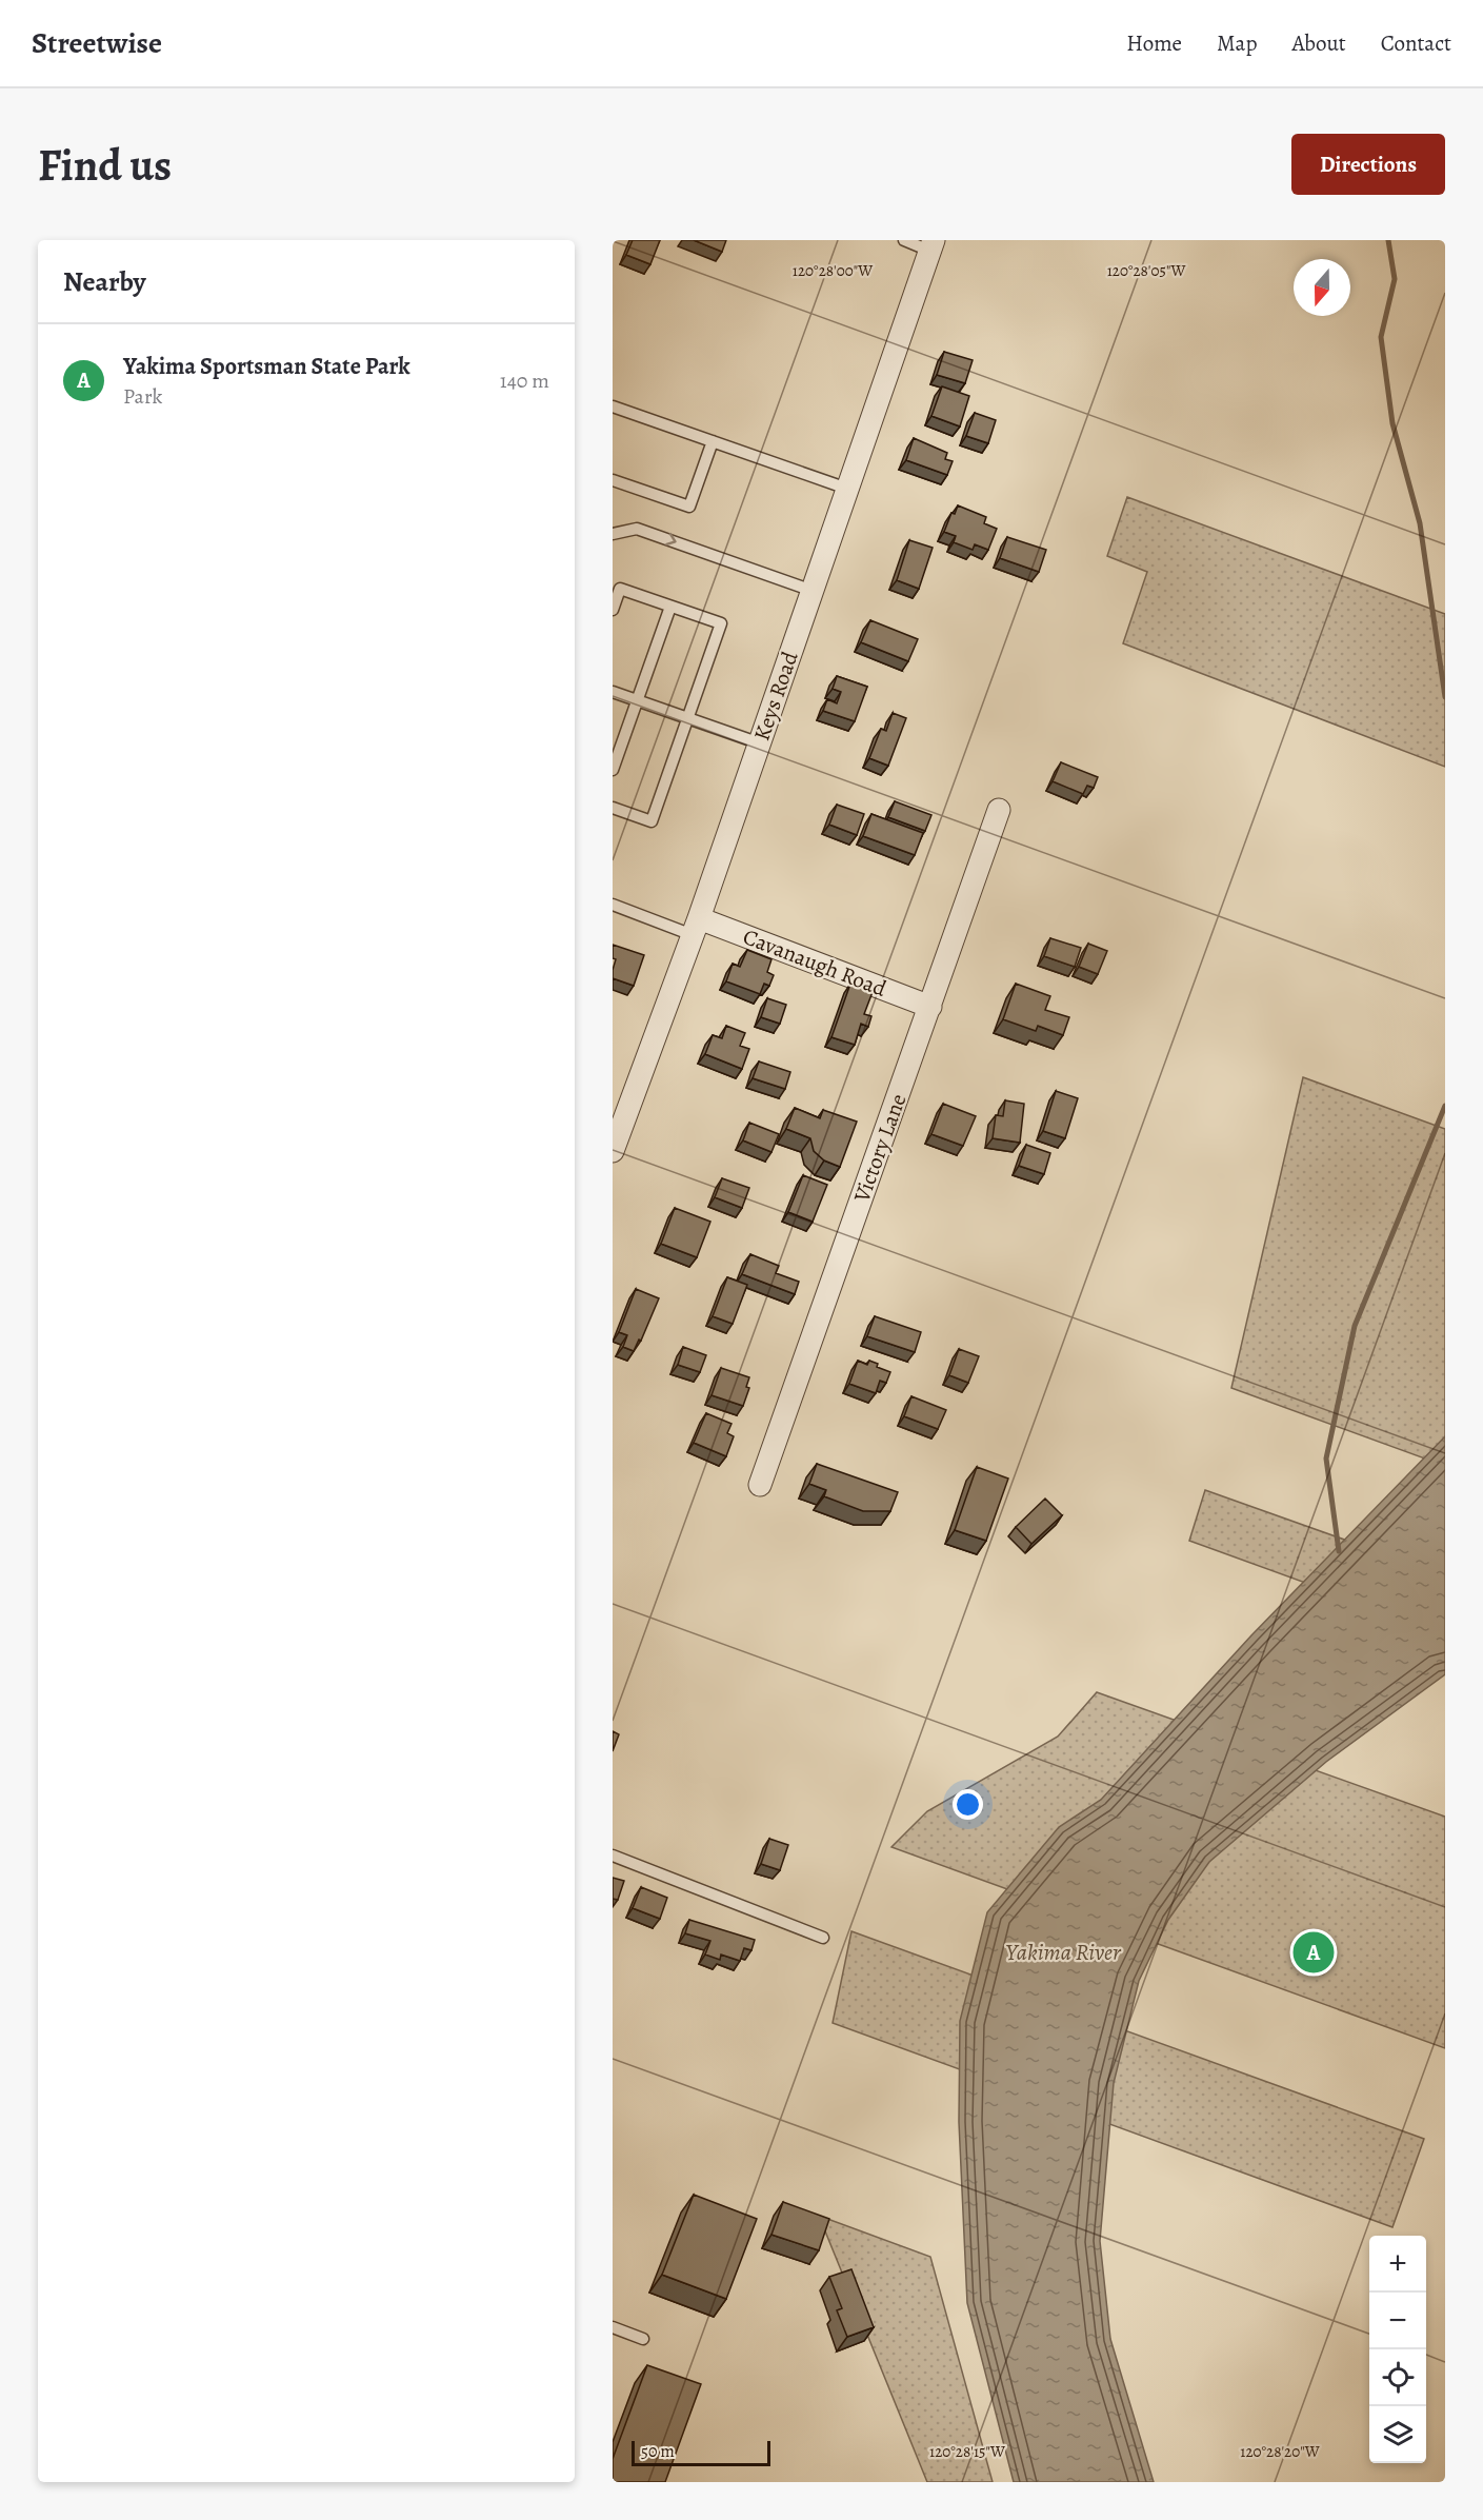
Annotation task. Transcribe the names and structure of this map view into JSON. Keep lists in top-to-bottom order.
{
  "streets": {
    "street": ["Keys Road", "Cavanaugh Road", "Victory Lane"]
  },
  "crossings": [
    ["Keys Road", "Cavanaugh Road"],
    ["Cavanaugh Road", "Victory Lane"]
  ],
  "water": ["Yakima River"],
  "scale_bar": "50 m",
  "north": "bottom",
  "page": {
    "header": "Streetwise",
    "nav": [
      "Home",
      "Map",
      "About",
      "Contact"
    ],
    "buttons": "Directions",
    "title": "Find us",
    "heading": "Nearby",
    "list": [
      {
        "mark": "A",
        "name": "Yakima Sportsman State Park",
        "note": "Park",
        "value": "140 m"
      }
    ],
    "pins": "A",
    "map_buttons": ["+", "−"],
    "scale": "50 m"
  },
  "coordinates": [
    "120°28'00\"W",
    "120°28'05\"W",
    "120°28'15\"W",
    "120°28'20\"W"
  ]
}
